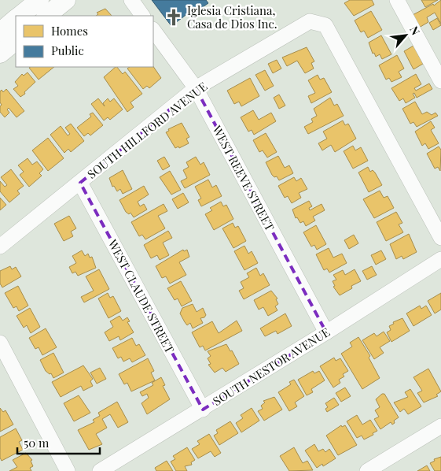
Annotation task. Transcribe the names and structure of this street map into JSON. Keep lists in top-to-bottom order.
{
  "streets": {
    "street": [
      "SOUTH HILLFORD AVENUE",
      "WEST REEVE STREET",
      "WEST CLAUDE STREET",
      "SOUTH NESTOR AVENUE"
    ]
  },
  "crossings": [
    ["SOUTH HILLFORD AVENUE", "WEST REEVE STREET"],
    ["SOUTH HILLFORD AVENUE", "WEST CLAUDE STREET"],
    ["WEST REEVE STREET", "SOUTH NESTOR AVENUE"],
    ["WEST CLAUDE STREET", "SOUTH NESTOR AVENUE"]
  ],
  "places": {
    "church": ["Iglesia Cristiana, Casa de Dios Inc."]
  },
  "legend": ["Homes", "Public"],
  "scale_bar": "50 m",
  "north": "top right"
}
